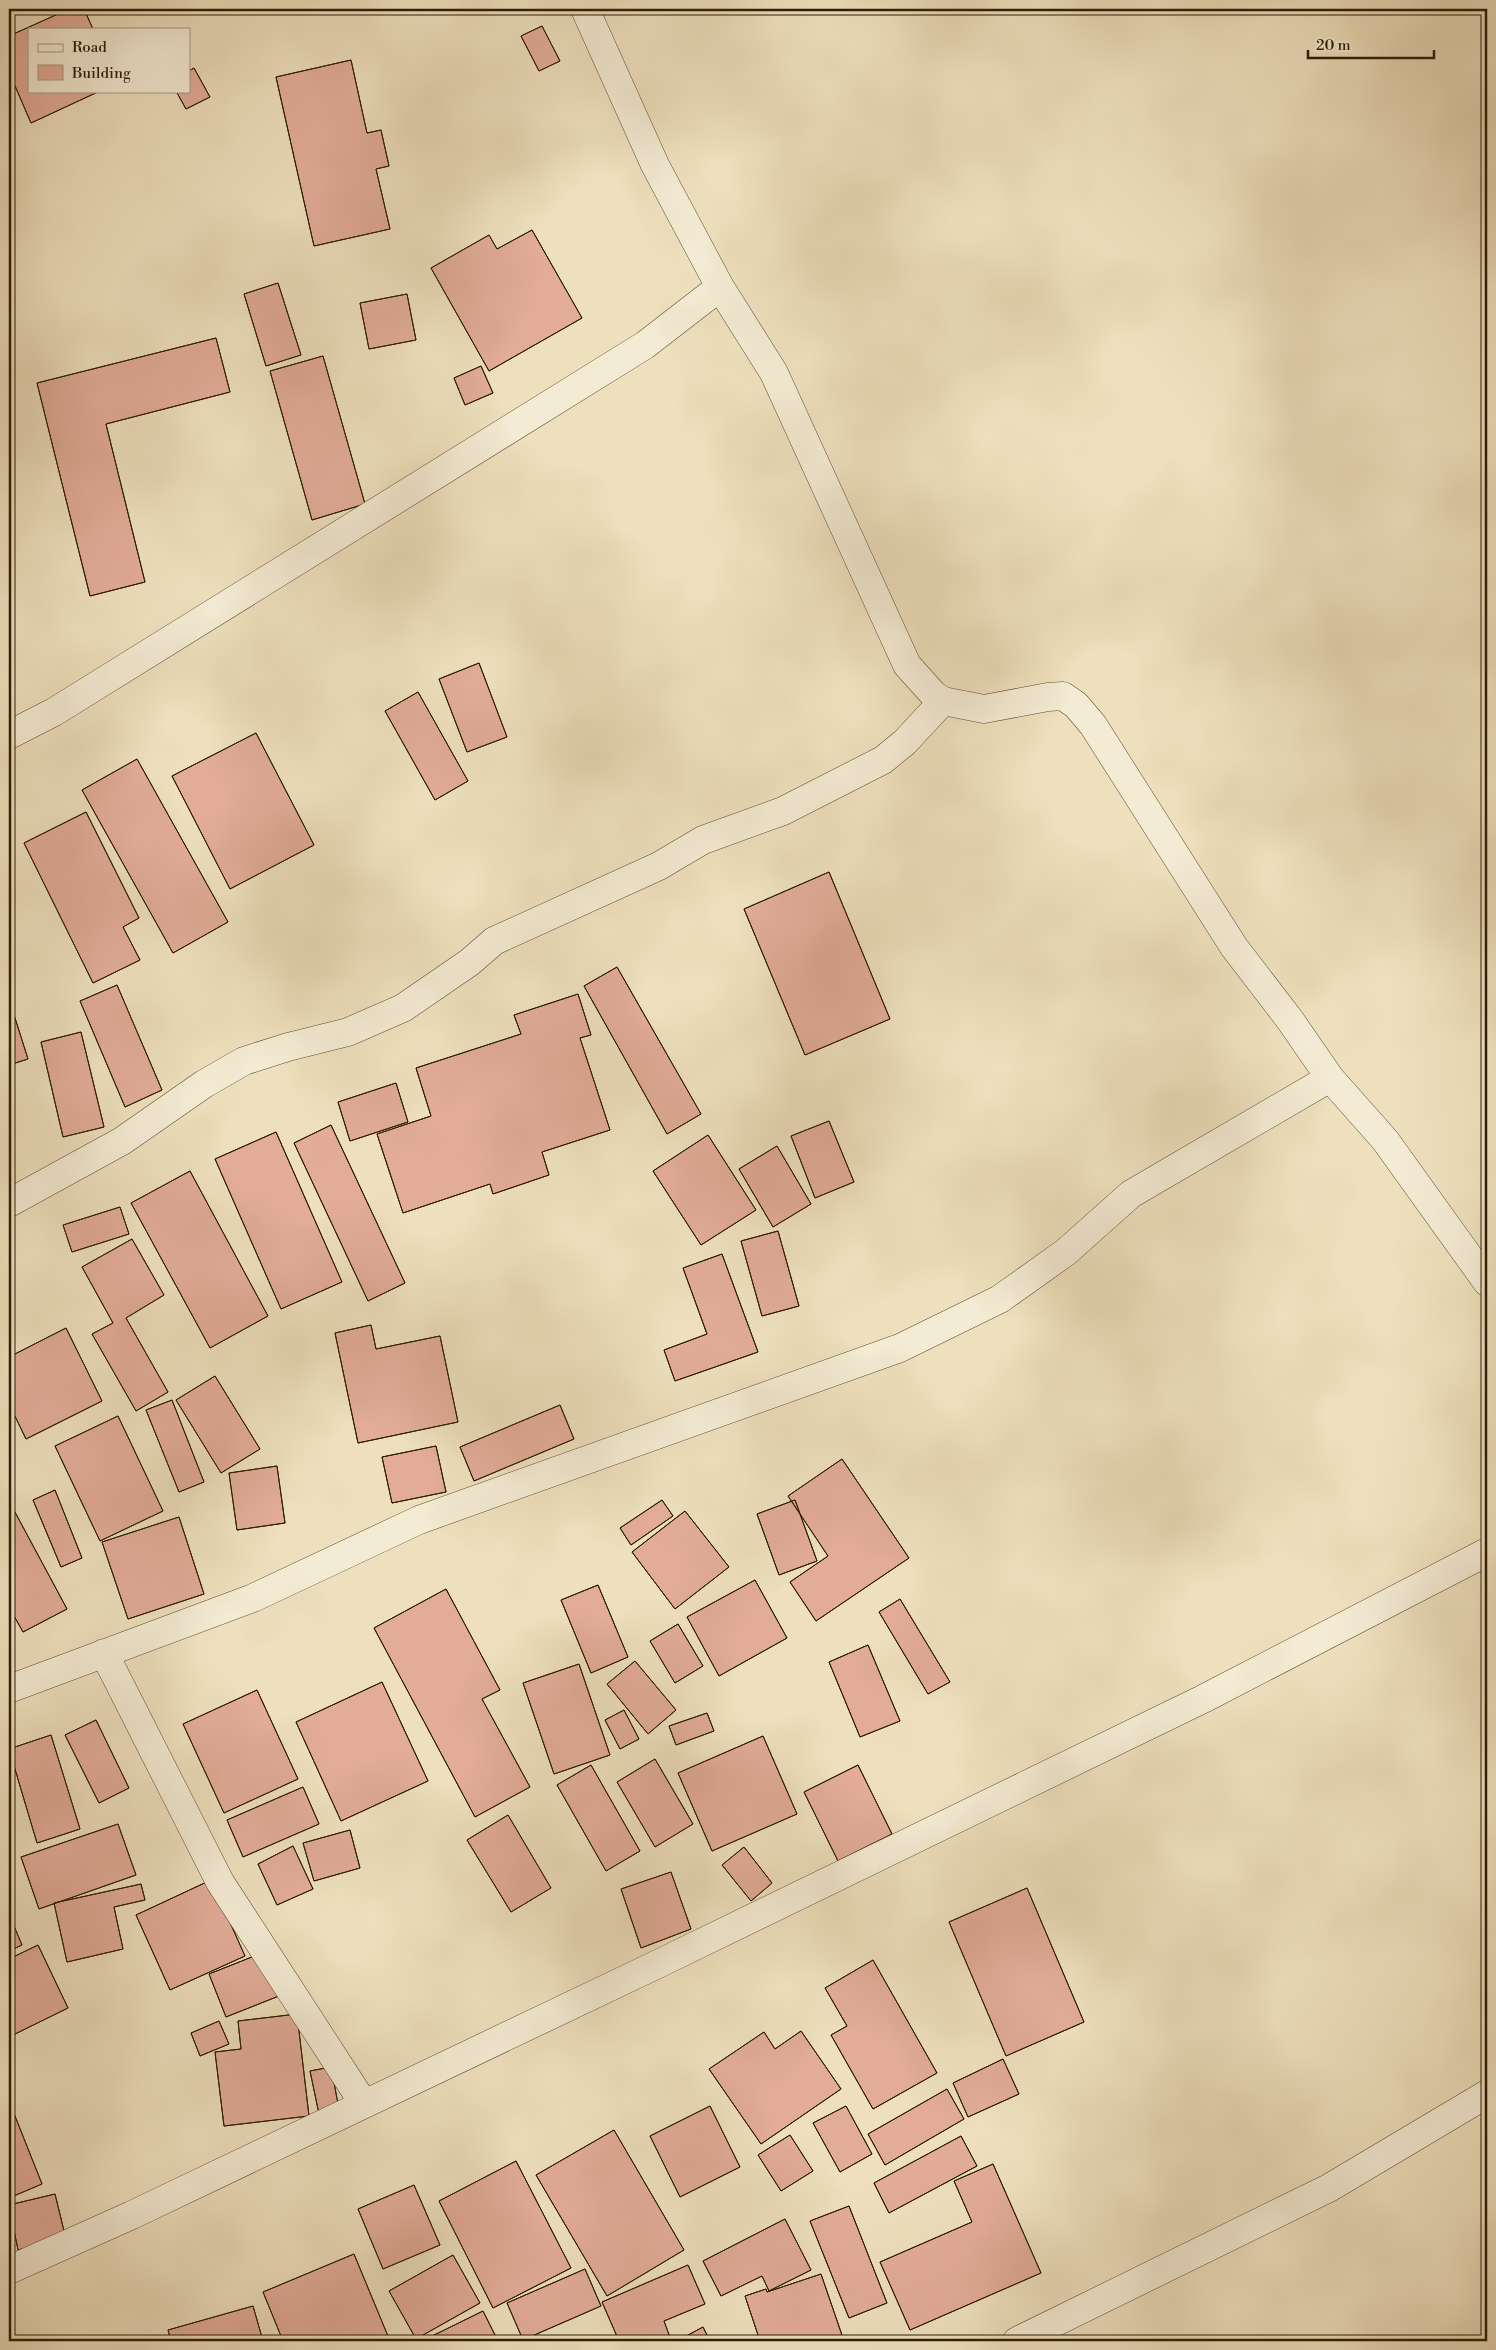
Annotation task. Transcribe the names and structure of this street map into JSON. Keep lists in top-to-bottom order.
{
  "legend": ["Road", "Building"],
  "scale_bar": "20 m"
}
